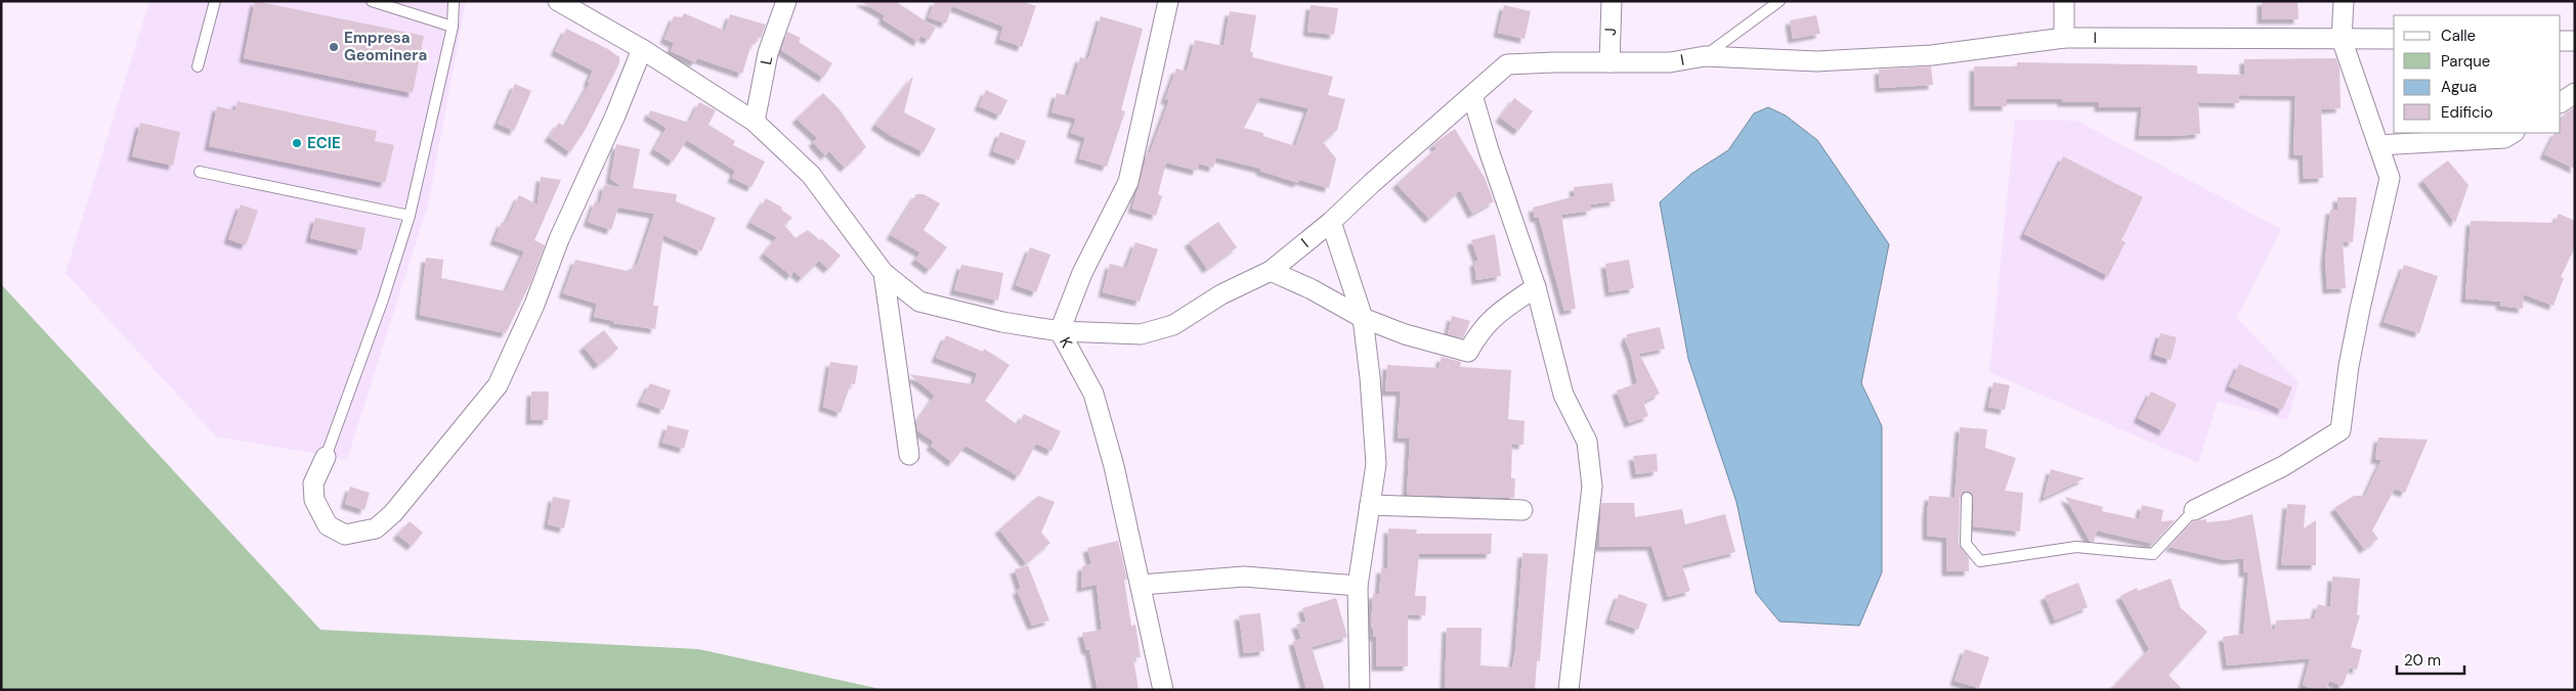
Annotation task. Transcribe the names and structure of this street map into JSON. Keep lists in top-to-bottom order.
{
  "streets": {
    "street": [
      "J",
      "I",
      "L",
      "K"
    ]
  },
  "crossings": [
    ["J", "I"],
    ["I", "K"]
  ],
  "places": ["Empresa Geominera", "ECIE"],
  "legend": [
    "Calle",
    "Parque",
    "Agua",
    "Edificio"
  ],
  "scale_bar": "20 m"
}
